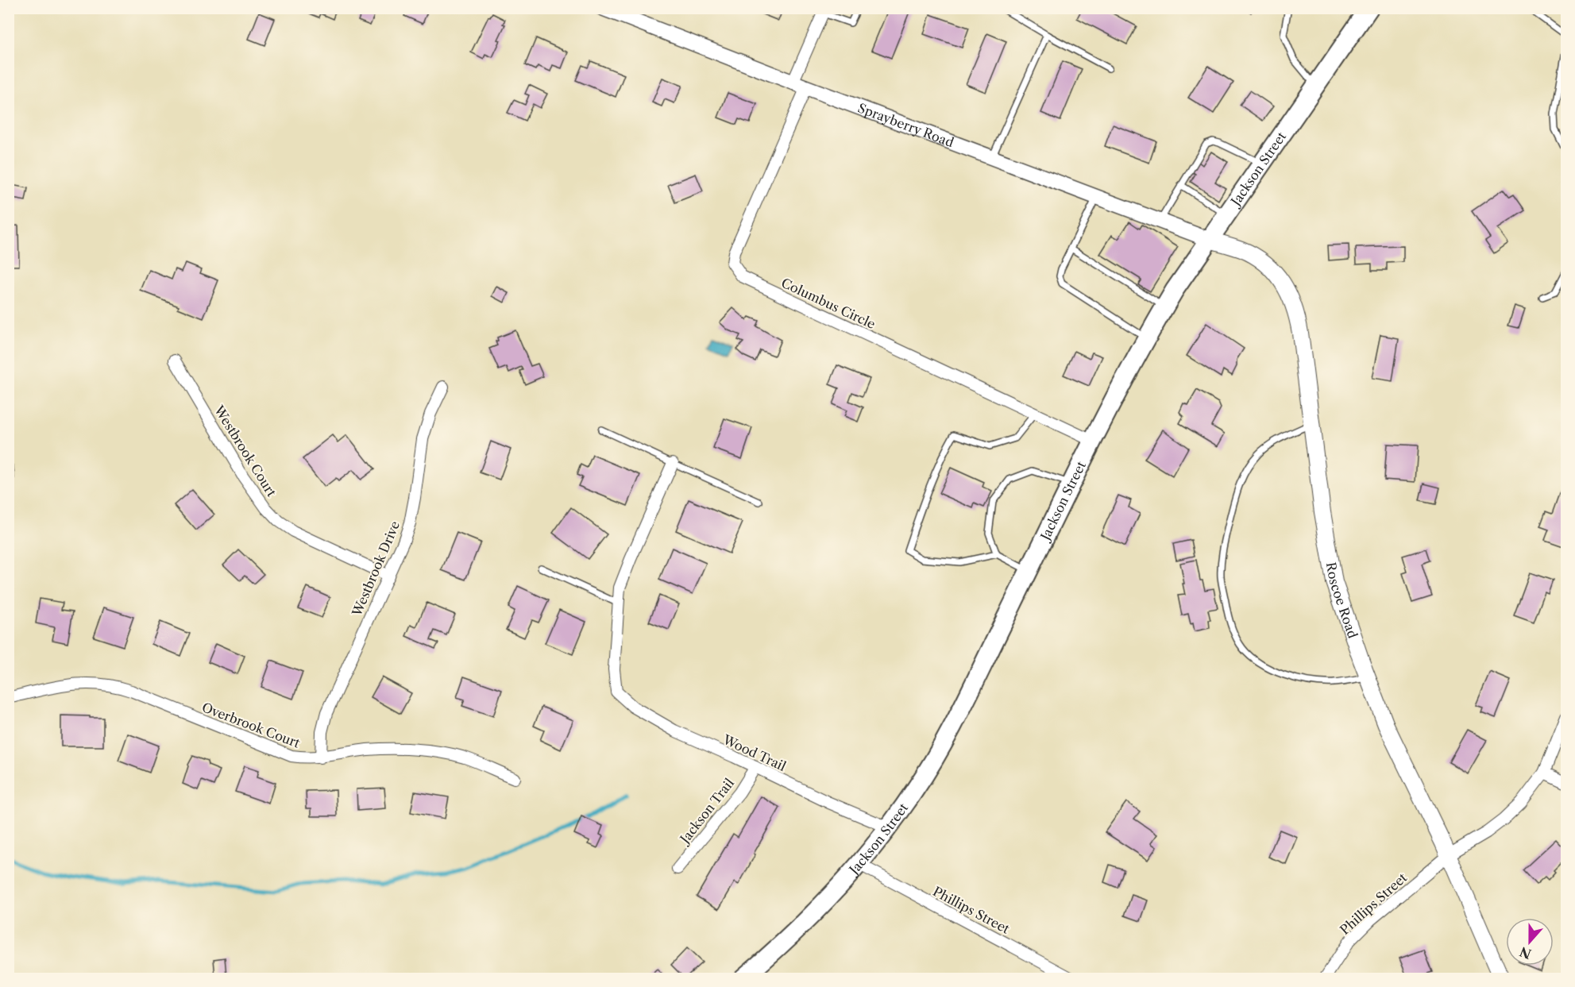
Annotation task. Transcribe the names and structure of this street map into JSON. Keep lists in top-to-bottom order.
{
  "streets": {
    "main road": ["Jackson Street", "Roscoe Road"],
    "street": [
      "Sprayberry Road",
      "Columbus Circle",
      "Westbrook Court",
      "Westbrook Drive",
      "Overbrook Court",
      "Wood Trail",
      "Jackson Trail",
      "Phillips Street"
    ]
  },
  "crossings": [
    ["Sprayberry Road", "Jackson Street"],
    ["Sprayberry Road", "Columbus Circle"],
    ["Sprayberry Road", "Roscoe Road"],
    ["Jackson Street", "Columbus Circle"],
    ["Jackson Street", "Roscoe Road"],
    ["Jackson Street", "Wood Trail"],
    ["Jackson Street", "Phillips Street"],
    ["Westbrook Court", "Westbrook Drive"],
    ["Westbrook Drive", "Overbrook Court"],
    ["Roscoe Road", "Phillips Street"],
    ["Wood Trail", "Jackson Trail"]
  ],
  "north": "bottom"
}
